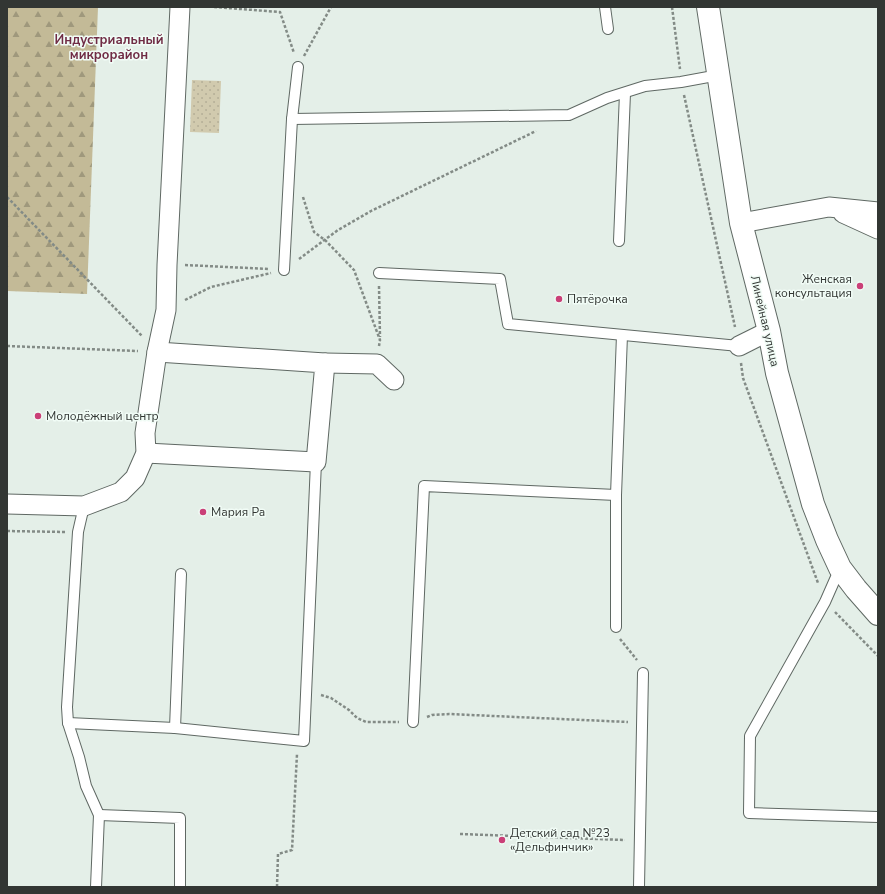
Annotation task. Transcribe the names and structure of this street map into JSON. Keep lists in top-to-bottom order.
{
  "streets": {
    "main road": ["Линейная улица"]
  },
  "districts": ["Индустриальный микрорайон"],
  "places": [
    "Женская консультация",
    "Пятёрочка",
    "Молодёжный центр",
    "Мария Ра",
    "Детский сад №23 «Дельфинчик»"
  ]
}
